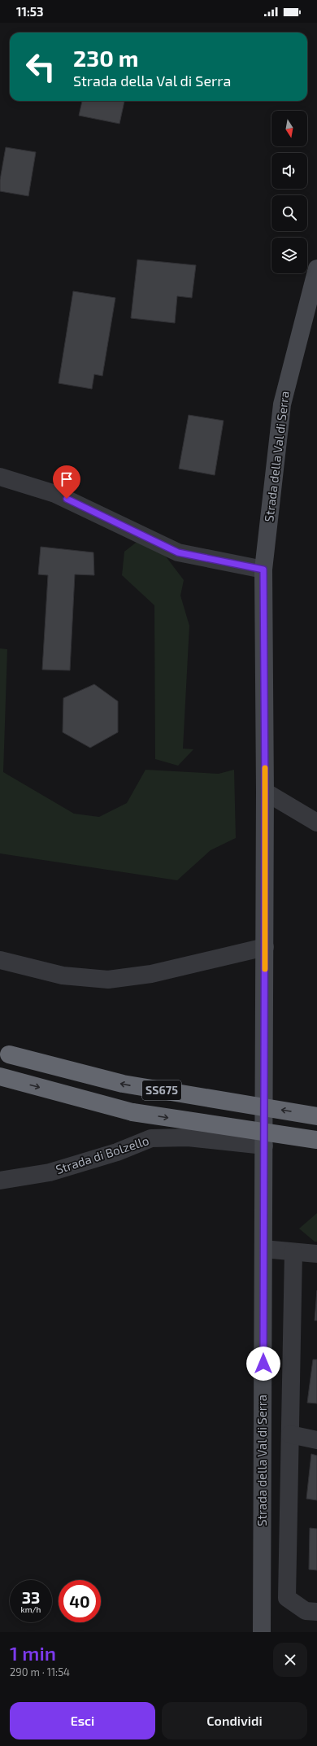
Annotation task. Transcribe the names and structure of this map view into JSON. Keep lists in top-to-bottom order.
{
  "streets": {
    "highway": ["SS675"],
    "street": ["Strada della Val di Serra", "Strada di Bolzello"]
  },
  "crossings": [
    ["Strada della Val di Serra", "Strada di Bolzello"]
  ],
  "north": "bottom",
  "page": {
    "status": "11:53",
    "turn": ["230 m", "Strada della Val di Serra"],
    "speed": "33 km/h",
    "limit": "40",
    "heading": ["1 min", "290 m · 11:54"],
    "buttons": ["Esci", "Condividi"]
  }
}
